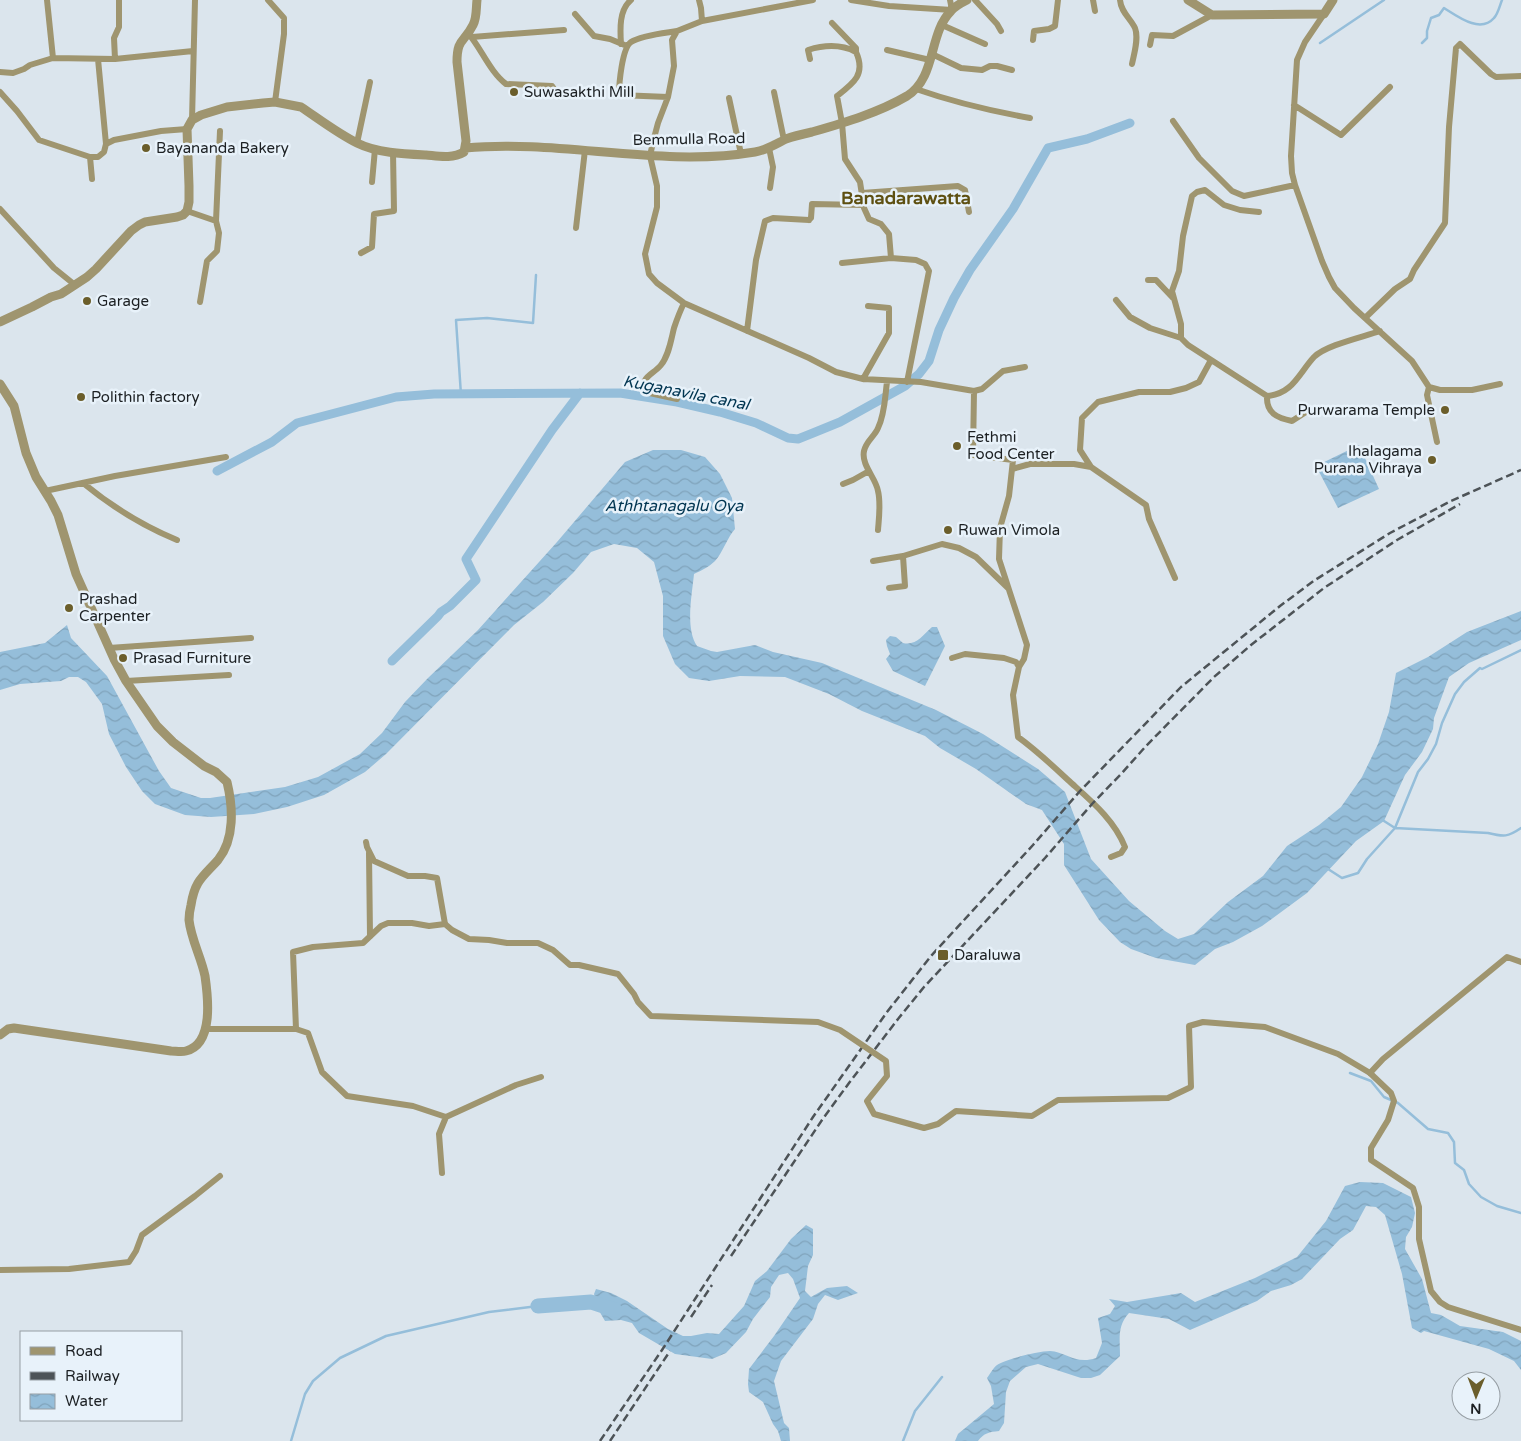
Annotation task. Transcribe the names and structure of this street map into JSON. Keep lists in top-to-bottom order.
{
  "streets": {
    "street": ["Bemmulla Road"]
  },
  "districts": ["Banadarawatta"],
  "water": ["Kuganavila canal", "Athhtanagalu Oya"],
  "places": {
    "other": [
      "Suwasakthi Mill",
      "Bayananda Bakery",
      "Garage",
      "Polithin factory",
      "Purwarama Temple",
      "Fethmi Food Center",
      "Ihalagama Purana Vihraya",
      "Ruwan Vimola",
      "Prashad Carpenter",
      "Prasad Furniture"
    ],
    "transit": ["Daraluwa"]
  },
  "legend": ["Road", "Railway", "Water"],
  "north": "bottom"
}
